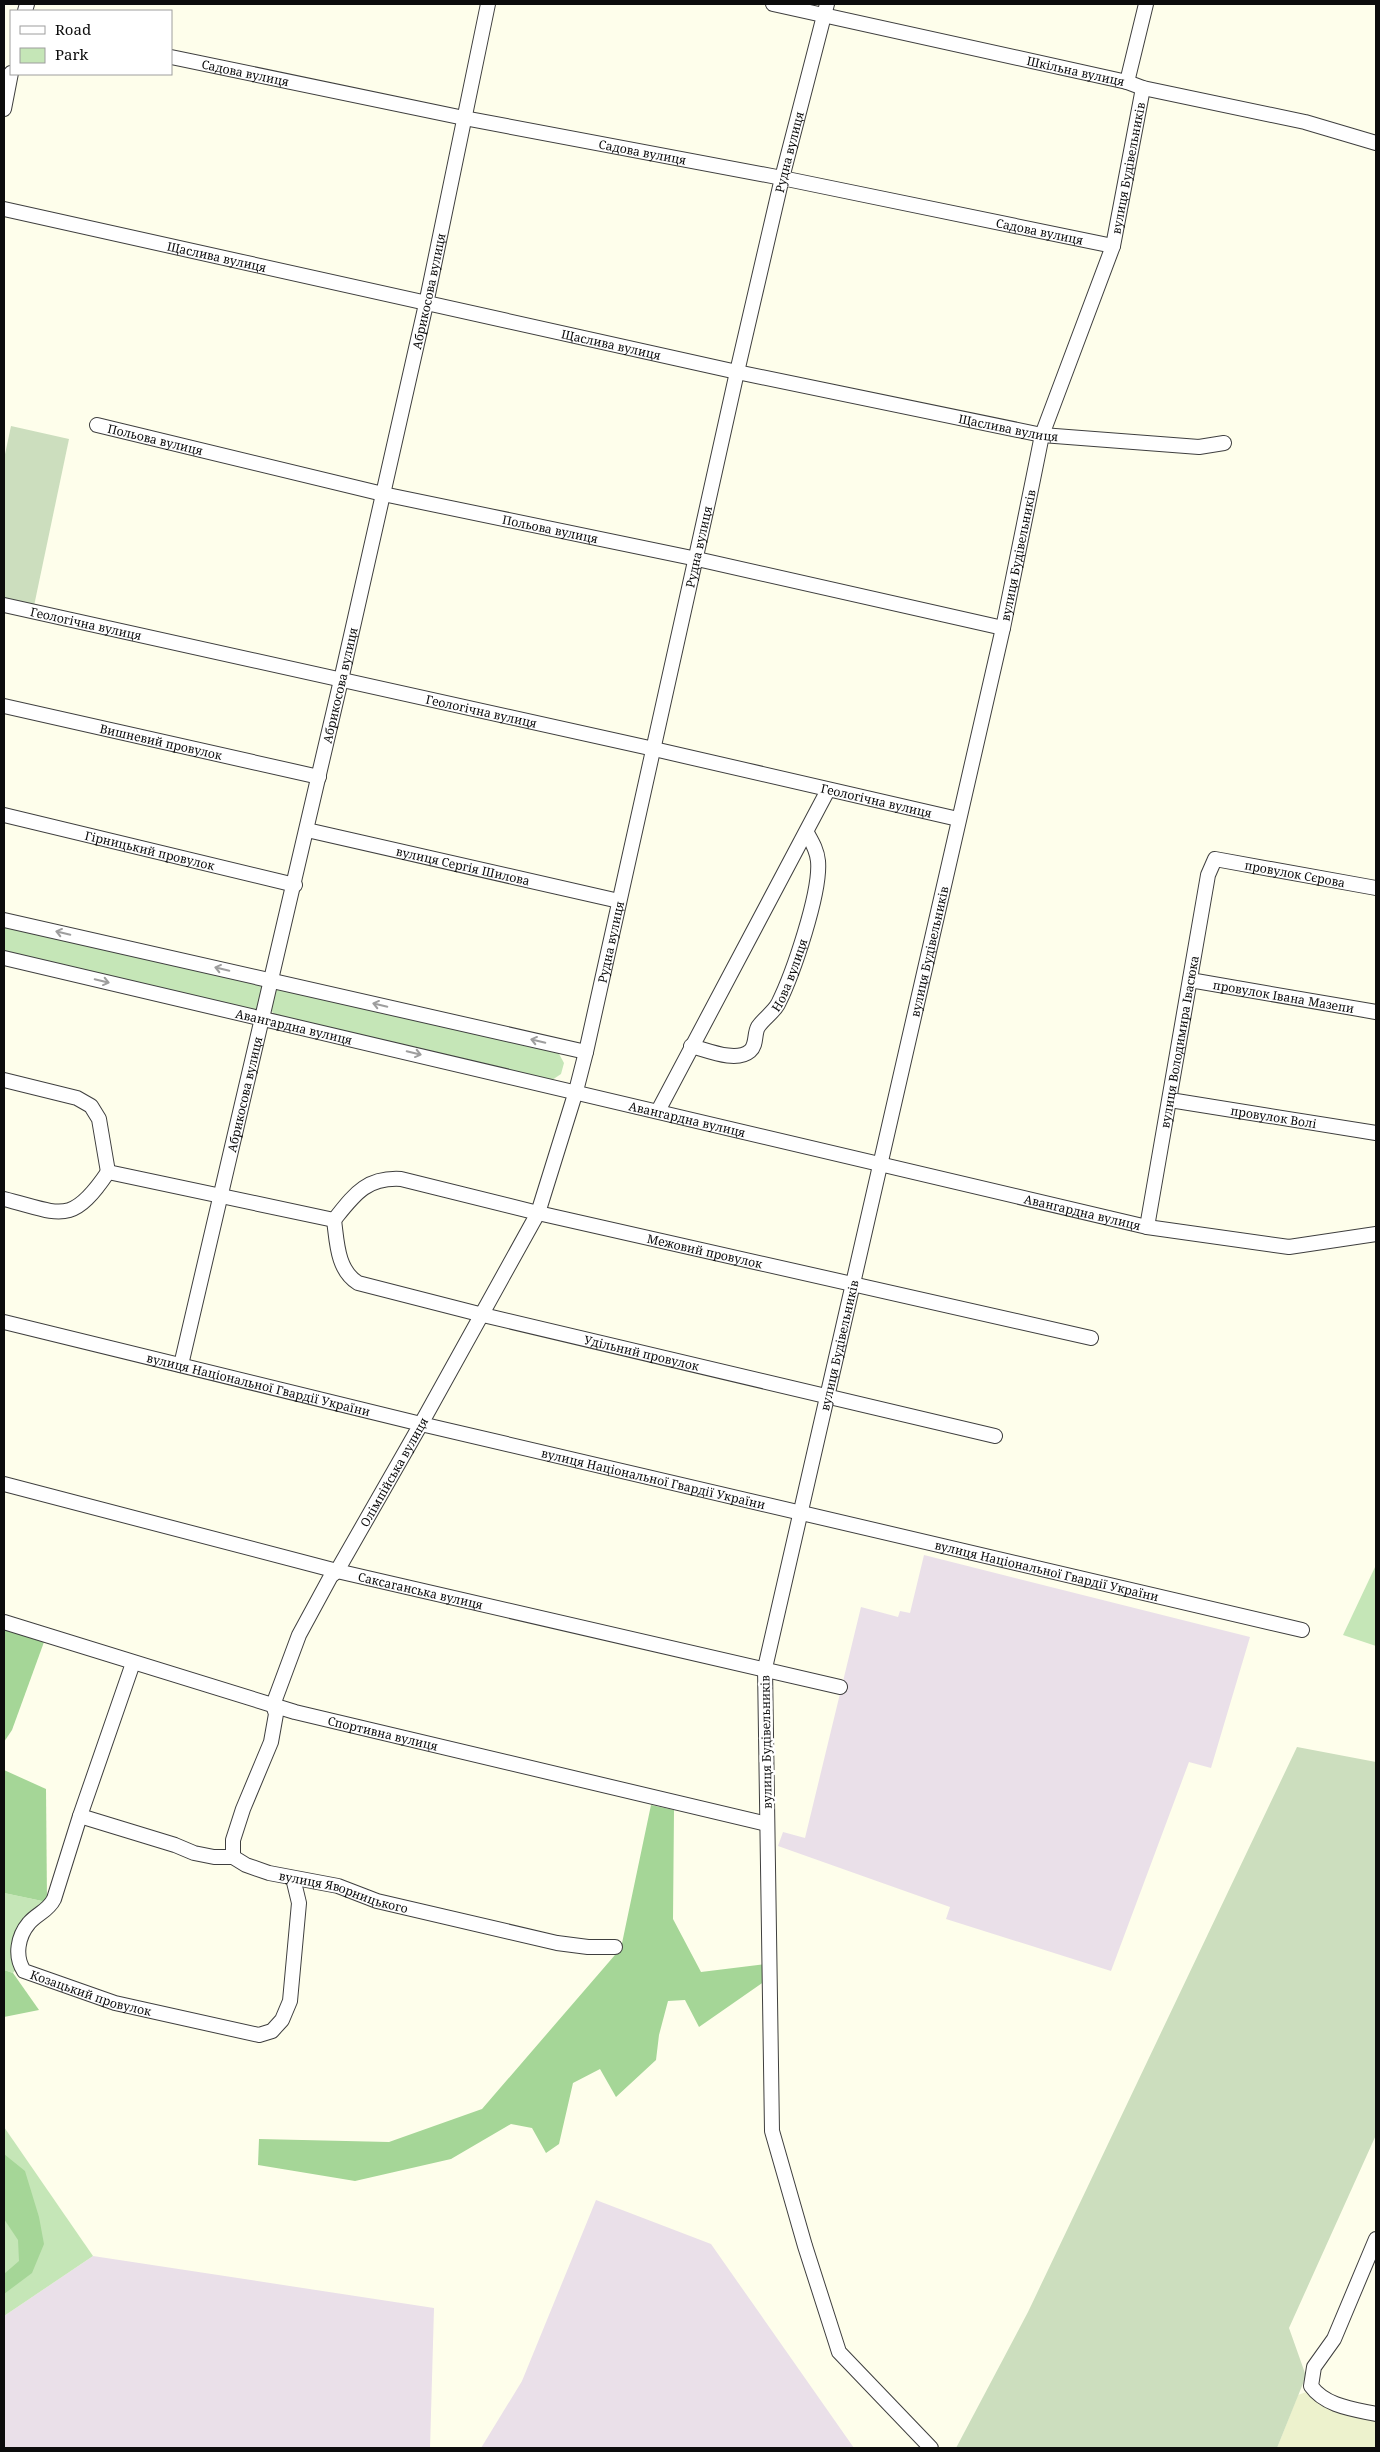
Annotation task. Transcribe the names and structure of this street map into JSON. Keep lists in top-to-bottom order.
{
  "streets": {
    "street": [
      "Шкільна вулиця",
      "Садова вулиця",
      "Рудна вулиця",
      "вулиця Будівельників",
      "Щаслива вулиця",
      "Абрикосова вулиця",
      "Польова вулиця",
      "Геологічна вулиця",
      "Вишневий провулок",
      "Гірницький провулок",
      "вулиця Сергія Шилова",
      "провулок Сєрова",
      "Нова вулиця",
      "провулок Івана Мазепи",
      "Авангардна вулиця",
      "вулиця Володимира Івасюка",
      "провулок Волі",
      "Межовий провулок",
      "Удільний провулок",
      "вулиця Національної Гвардії України",
      "Олімпійська вулиця",
      "Саксаганська вулиця",
      "Спортивна вулиця",
      "вулиця Яворницького",
      "Козацький провулок"
    ]
  },
  "crossings": [
    ["Шкільна вулиця", "Рудна вулиця"],
    ["Шкільна вулиця", "вулиця Будівельників"],
    ["Садова вулиця", "Рудна вулиця"],
    ["Садова вулиця", "вулиця Будівельників"],
    ["Садова вулиця", "Абрикосова вулиця"],
    ["Рудна вулиця", "Щаслива вулиця"],
    ["Рудна вулиця", "Польова вулиця"],
    ["Рудна вулиця", "Геологічна вулиця"],
    ["Рудна вулиця", "вулиця Сергія Шилова"],
    ["Рудна вулиця", "Авангардна вулиця"],
    ["Рудна вулиця", "Олімпійська вулиця"],
    ["вулиця Будівельників", "Щаслива вулиця"],
    ["вулиця Будівельників", "Польова вулиця"],
    ["вулиця Будівельників", "Геологічна вулиця"],
    ["вулиця Будівельників", "Авангардна вулиця"],
    ["вулиця Будівельників", "Межовий провулок"],
    ["вулиця Будівельників", "Удільний провулок"],
    ["вулиця Будівельників", "вулиця Національної Гвардії України"],
    ["вулиця Будівельників", "Саксаганська вулиця"],
    ["вулиця Будівельників", "Спортивна вулиця"],
    ["Щаслива вулиця", "Абрикосова вулиця"],
    ["Абрикосова вулиця", "Польова вулиця"],
    ["Абрикосова вулиця", "Геологічна вулиця"],
    ["Абрикосова вулиця", "Вишневий провулок"],
    ["Абрикосова вулиця", "Гірницький провулок"],
    ["Абрикосова вулиця", "вулиця Сергія Шилова"],
    ["Абрикосова вулиця", "Авангардна вулиця"],
    ["Абрикосова вулиця", "вулиця Національної Гвардії України"],
    ["провулок Сєрова", "вулиця Володимира Івасюка"],
    ["провулок Івана Мазепи", "вулиця Володимира Івасюка"],
    ["Авангардна вулиця", "вулиця Володимира Івасюка"],
    ["Авангардна вулиця", "Олімпійська вулиця"],
    ["вулиця Володимира Івасюка", "провулок Волі"],
    ["Межовий провулок", "Удільний провулок"],
    ["Межовий провулок", "Олімпійська вулиця"],
    ["Удільний провулок", "Олімпійська вулиця"],
    ["вулиця Національної Гвардії України", "Олімпійська вулиця"],
    ["Олімпійська вулиця", "Саксаганська вулиця"],
    ["Олімпійська вулиця", "Спортивна вулиця"],
    ["Олімпійська вулиця", "вулиця Яворницького"],
    ["Спортивна вулиця", "Козацький провулок"],
    ["вулиця Яворницького", "Козацький провулок"]
  ],
  "legend": ["Road", "Park"]
}
